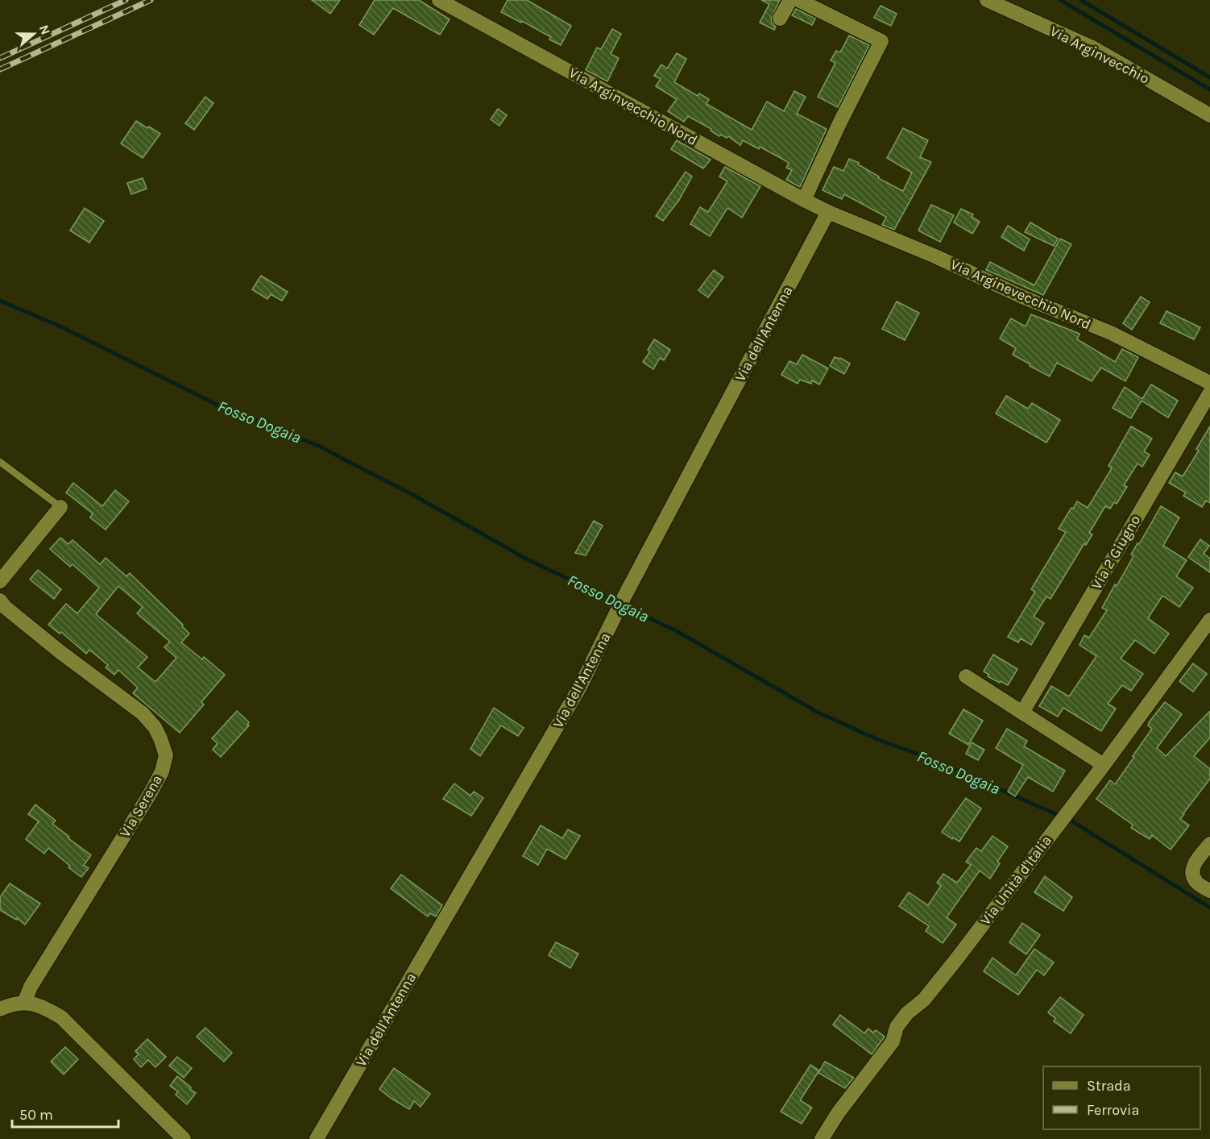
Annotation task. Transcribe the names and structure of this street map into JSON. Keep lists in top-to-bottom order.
{
  "streets": {
    "street": [
      "Via Arginvecchio",
      "Via Arginvecchio Nord",
      "Via Arginevecchio Nord",
      "Via dell'Antenna",
      "Via 2 Giugno",
      "Via Serena",
      "Via Unità d'Italia"
    ]
  },
  "crossings": [
    ["Via Arginvecchio Nord", "Via Arginevecchio Nord"],
    ["Via Arginvecchio Nord", "Via dell'Antenna"],
    ["Via Arginevecchio Nord", "Via dell'Antenna"]
  ],
  "water": ["Fosso Dogaia"],
  "legend": ["Strada", "Ferrovia"],
  "scale_bar": "50 m",
  "north": "right"
}
